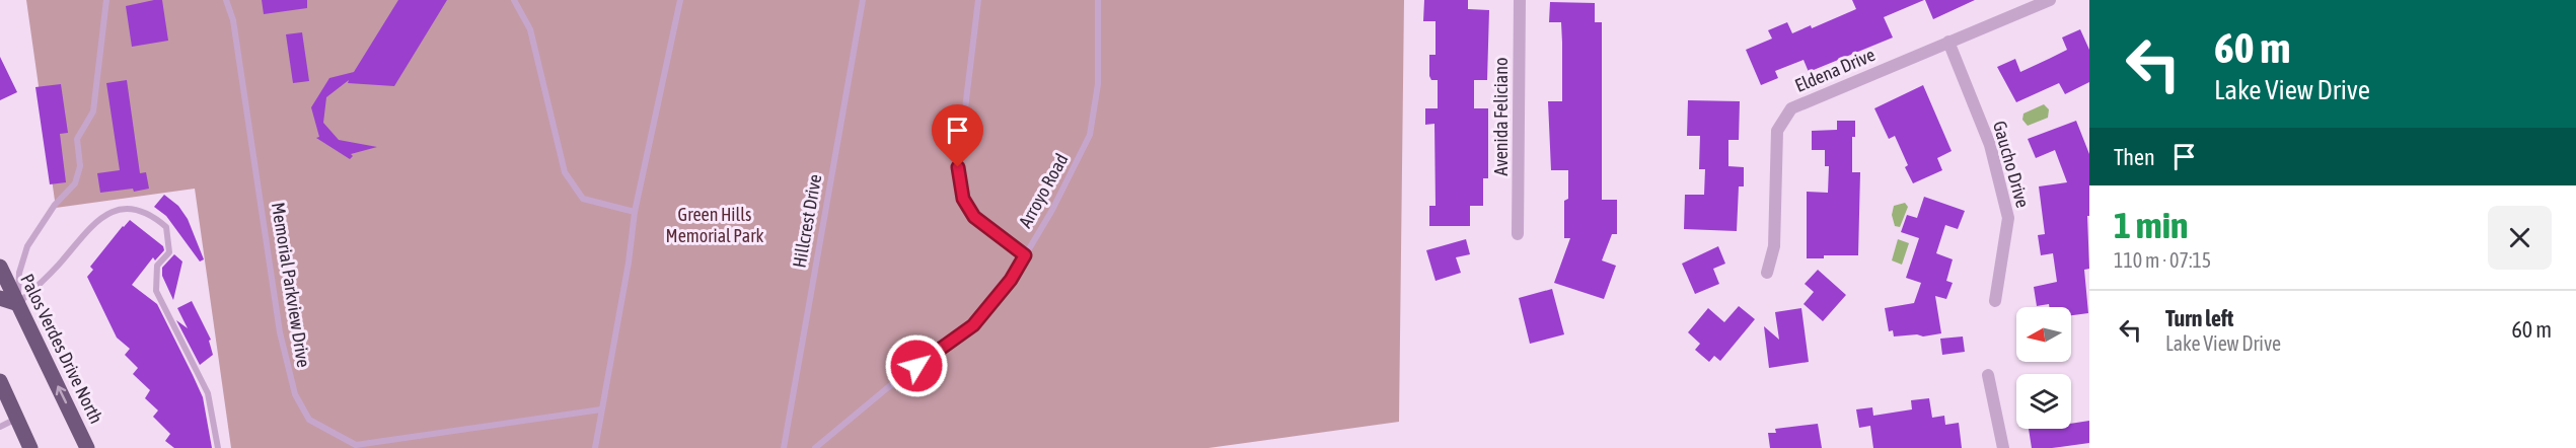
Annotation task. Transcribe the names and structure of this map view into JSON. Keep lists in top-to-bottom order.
{
  "streets": {
    "main road": ["Palos Verdes Drive North"],
    "street": ["Eldena Drive", "Avenida Feliciano", "Gaucho Drive"],
    "lane": ["Arroyo Road", "Hillcrest Drive", "Memorial Parkview Drive"]
  },
  "crossings": [
    ["Eldena Drive", "Gaucho Drive"]
  ],
  "parks": ["Green Hills Memorial Park"],
  "north": "left",
  "page": {
    "turn": ["60 m", "Lake View Drive"],
    "then": "Then",
    "heading": ["1 min", "110 m · 07:15"],
    "list": [
      {
        "name": "Turn left",
        "note": "Lake View Drive",
        "value": "60 m"
      }
    ]
  }
}
